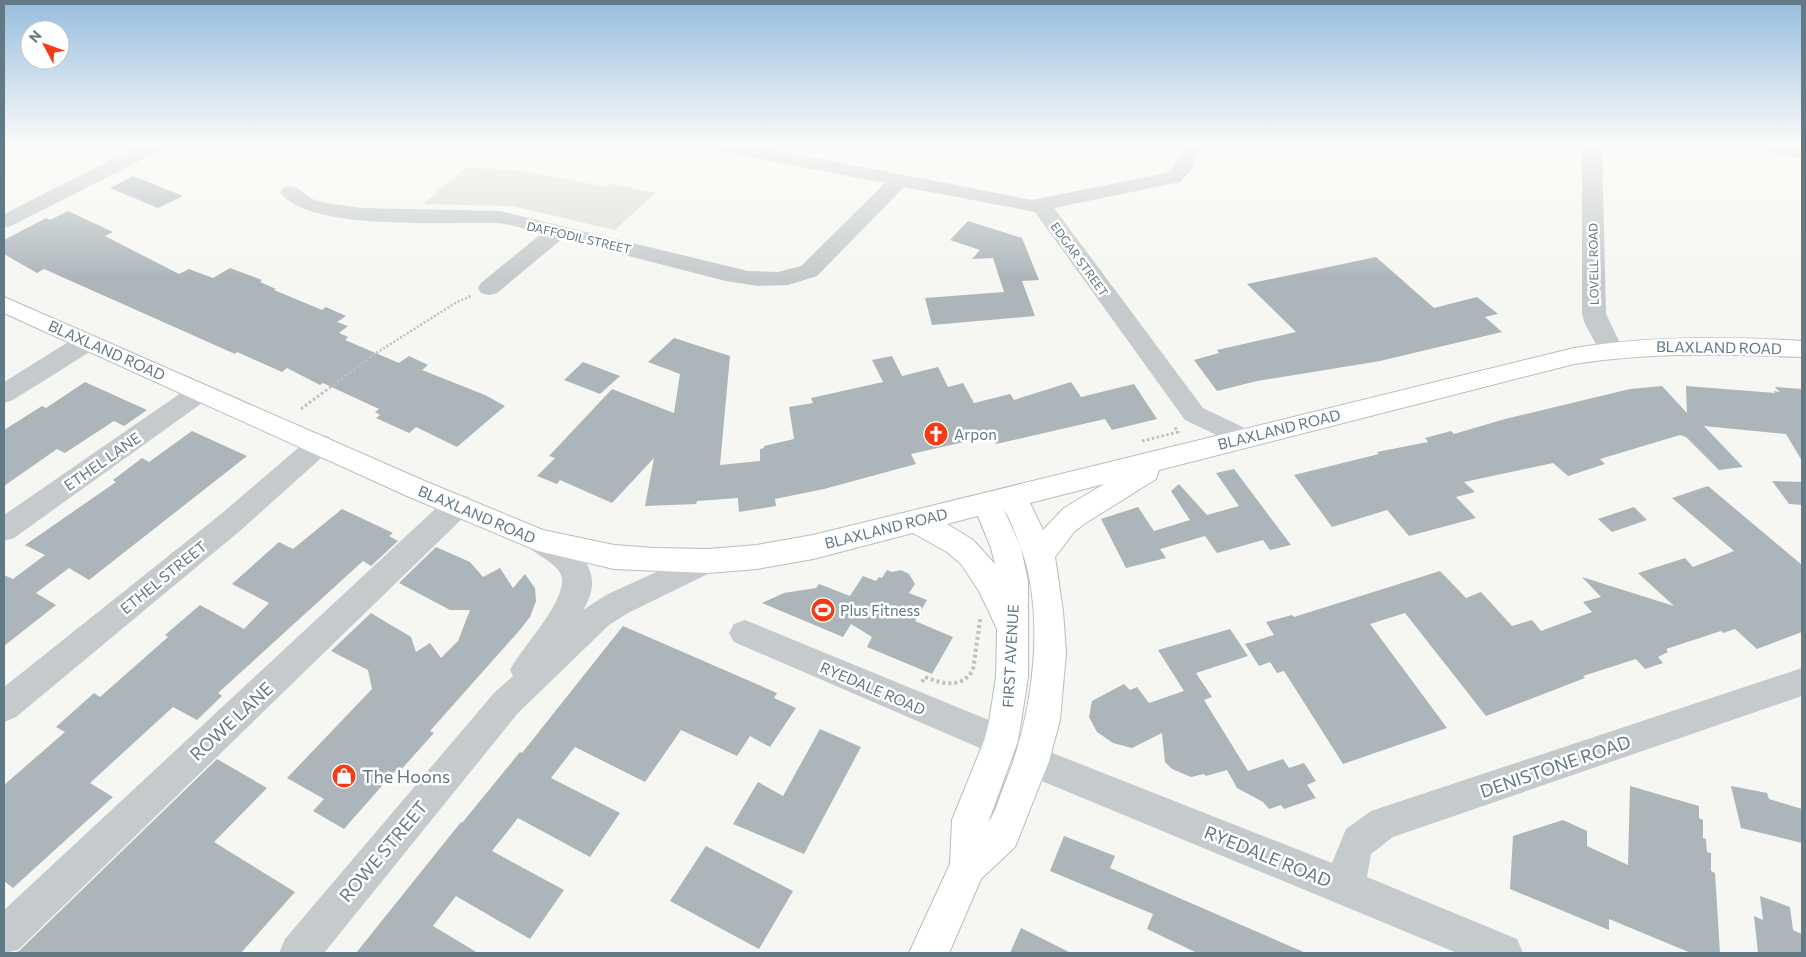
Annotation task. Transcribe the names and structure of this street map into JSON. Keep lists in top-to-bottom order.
{
  "streets": {
    "main road": ["BLAXLAND ROAD", "FIRST AVENUE"],
    "street": [
      "DAFFODIL STREET",
      "EDGAR STREET",
      "LOVELL ROAD",
      "ETHEL LANE",
      "ETHEL STREET",
      "RYEDALE ROAD",
      "ROWE LANE",
      "DENISTONE ROAD",
      "ROWE STREET"
    ]
  },
  "crossings": [
    ["EDGAR STREET", "BLAXLAND ROAD"],
    ["LOVELL ROAD", "BLAXLAND ROAD"],
    ["BLAXLAND ROAD", "ETHEL LANE"],
    ["BLAXLAND ROAD", "ETHEL STREET"],
    ["BLAXLAND ROAD", "FIRST AVENUE"],
    ["BLAXLAND ROAD", "ROWE LANE"],
    ["BLAXLAND ROAD", "ROWE STREET"],
    ["FIRST AVENUE", "RYEDALE ROAD"],
    ["RYEDALE ROAD", "DENISTONE ROAD"]
  ],
  "places": {
    "church": ["Arpon"],
    "sports": ["Plus Fitness"],
    "shop": ["The Hoons"]
  },
  "north": "top left"
}
